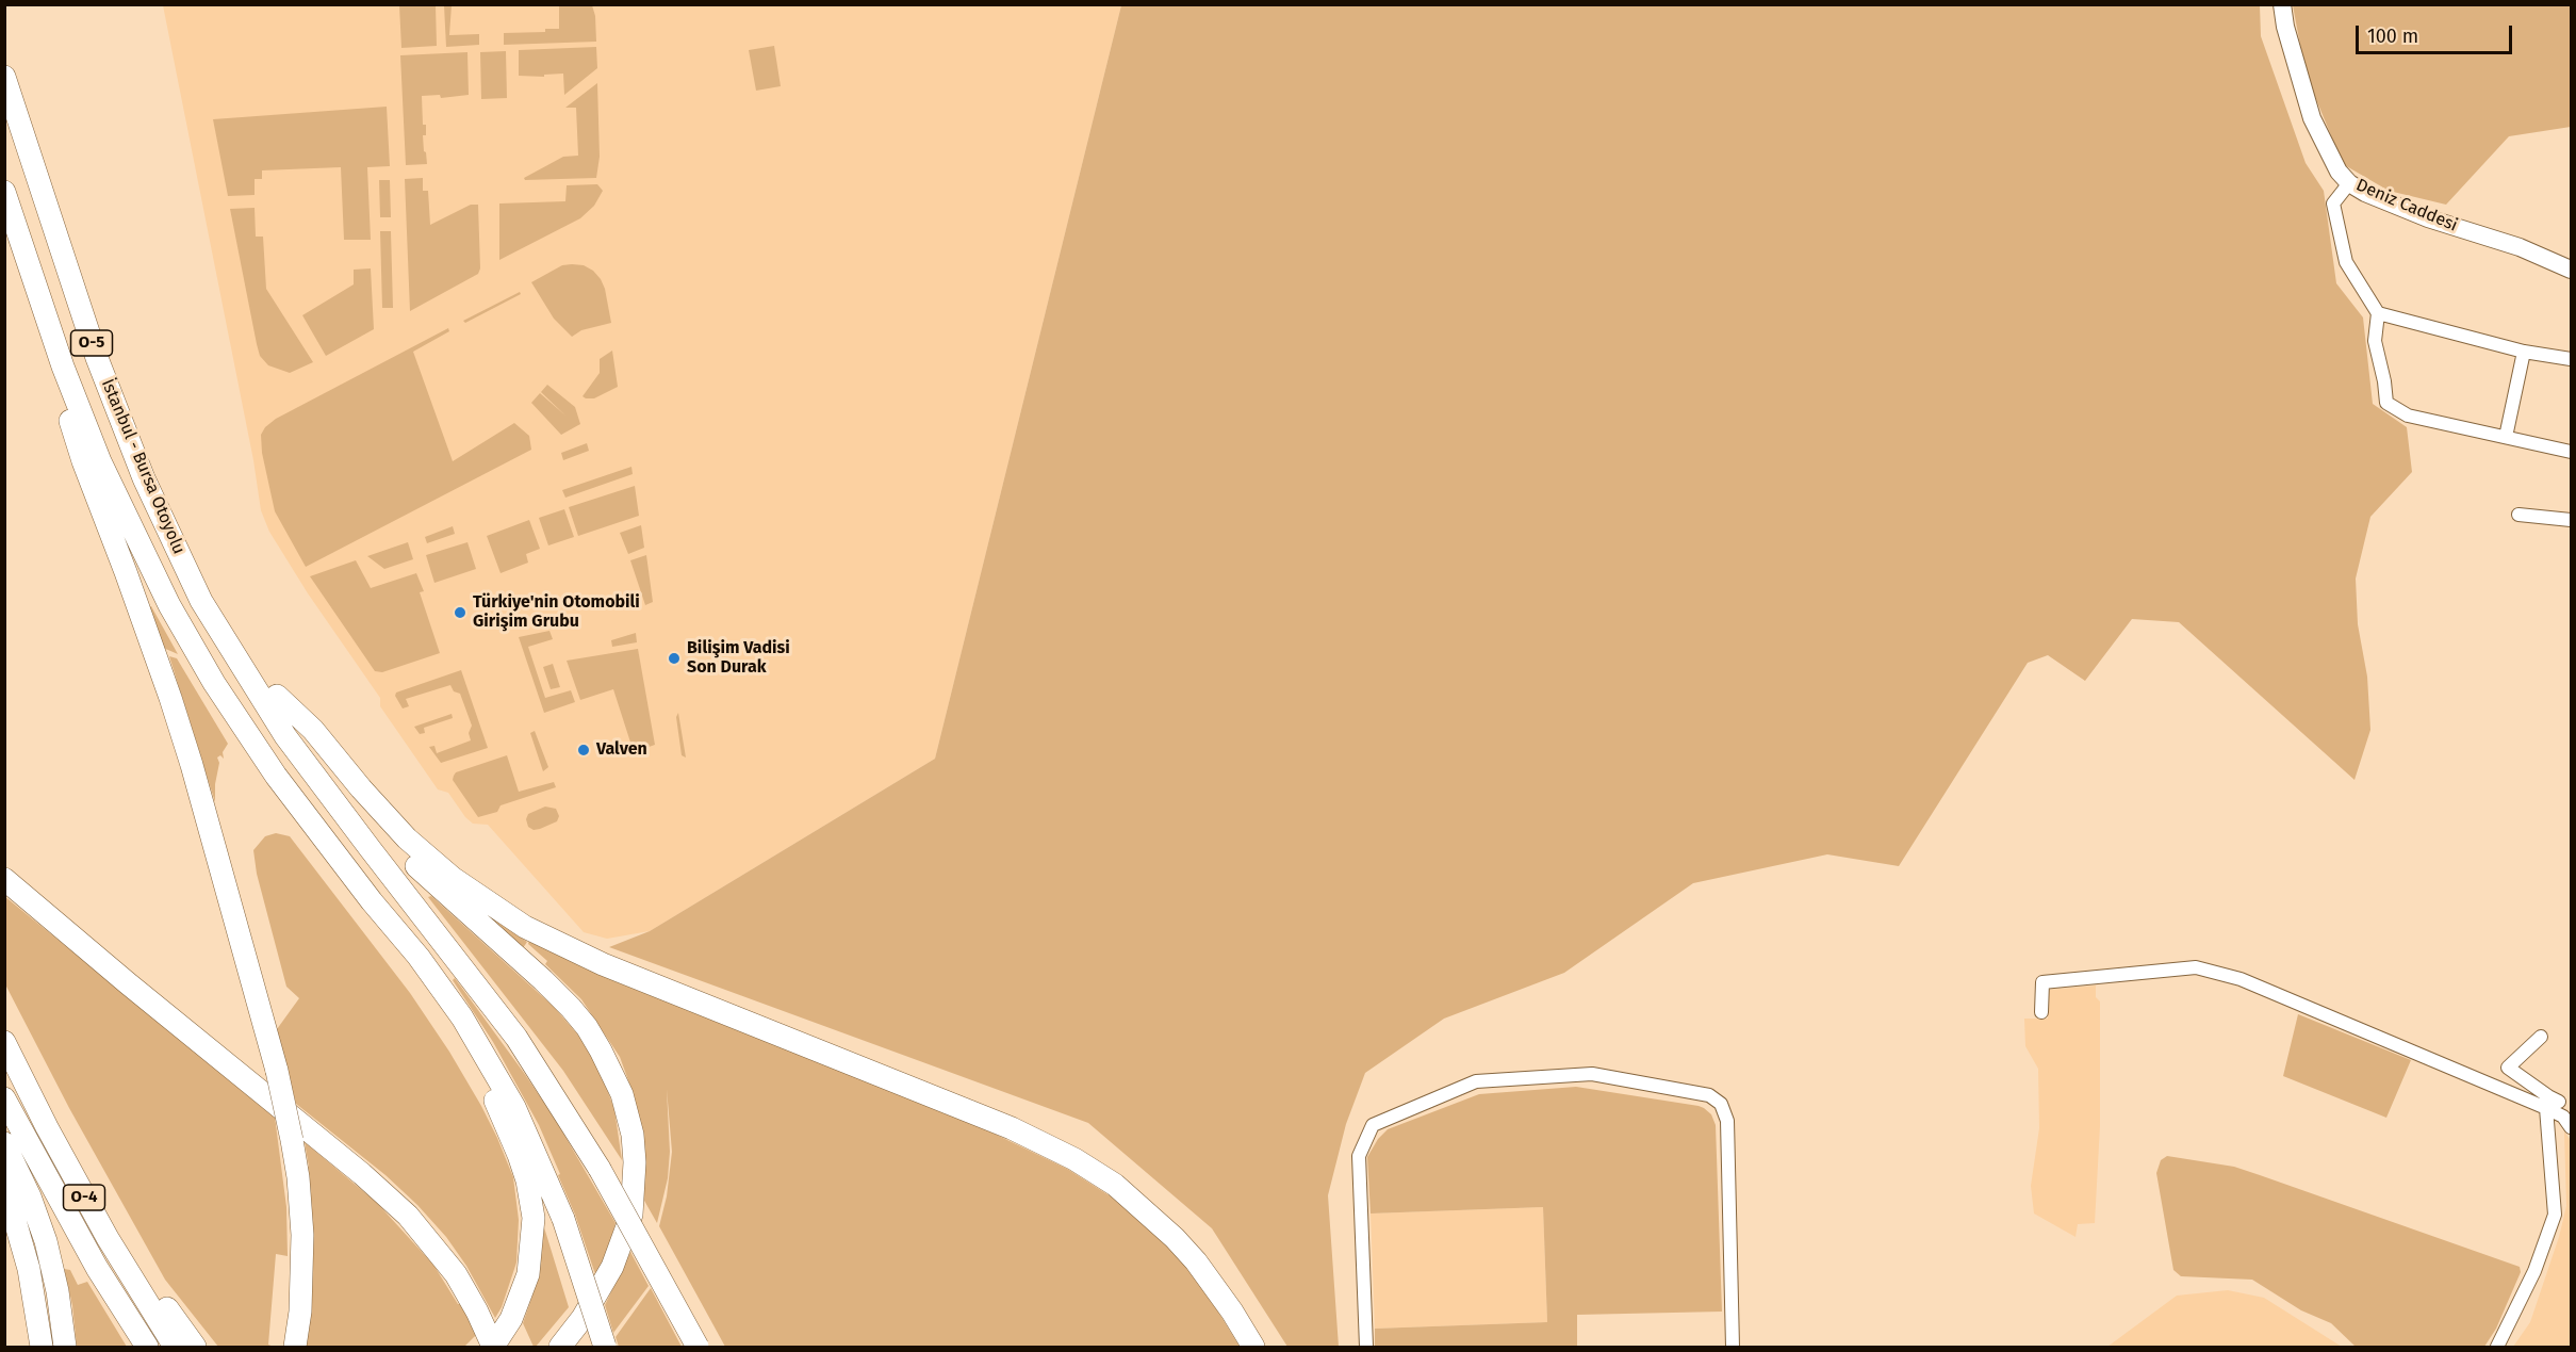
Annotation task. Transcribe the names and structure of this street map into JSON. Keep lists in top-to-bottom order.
{
  "streets": {
    "highway": ["O-5", "İstanbul - Bursa Otoyolu", "O-4"],
    "main road": ["Deniz Caddesi"]
  },
  "places": ["Türkiye'nin Otomobili Girişim Grubu", "Bilişim Vadisi Son Durak", "Valven"],
  "scale_bar": "100 m"
}
